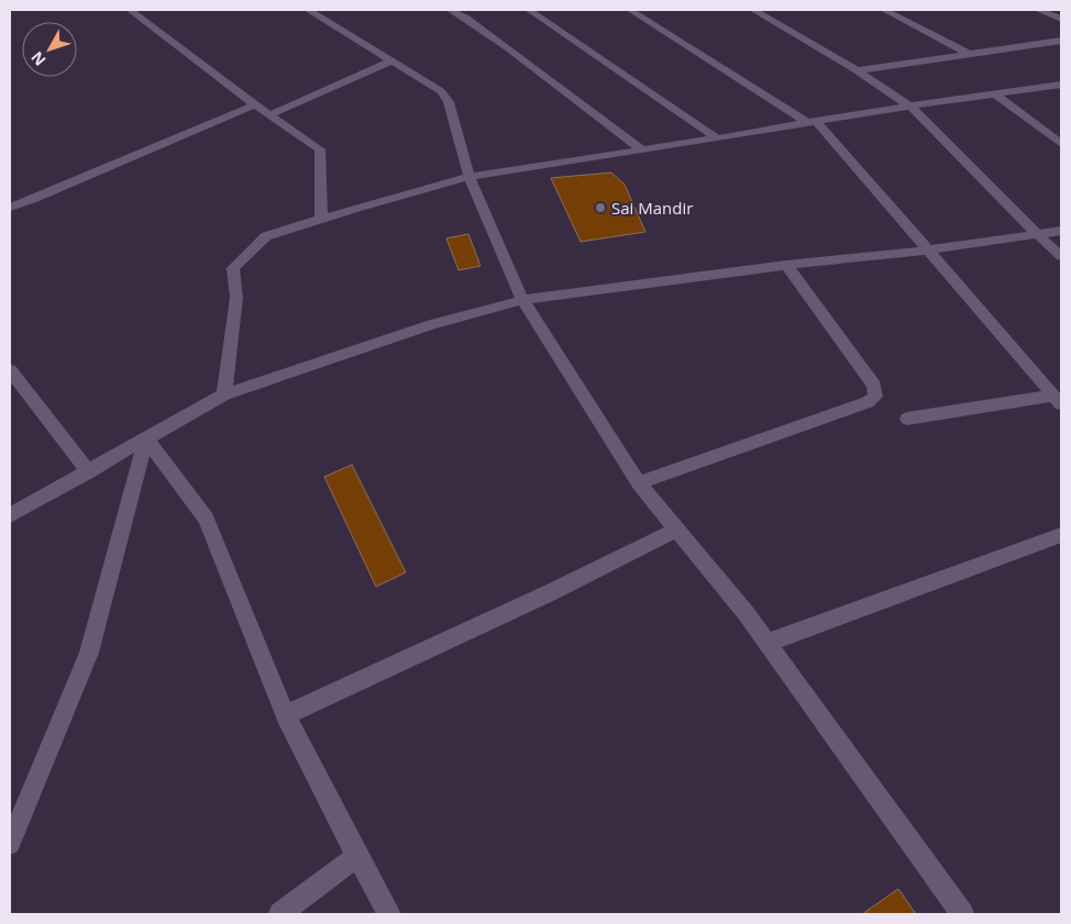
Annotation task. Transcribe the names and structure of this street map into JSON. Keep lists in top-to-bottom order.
{
  "places": ["Sai Mandir"],
  "north": "bottom left"
}
